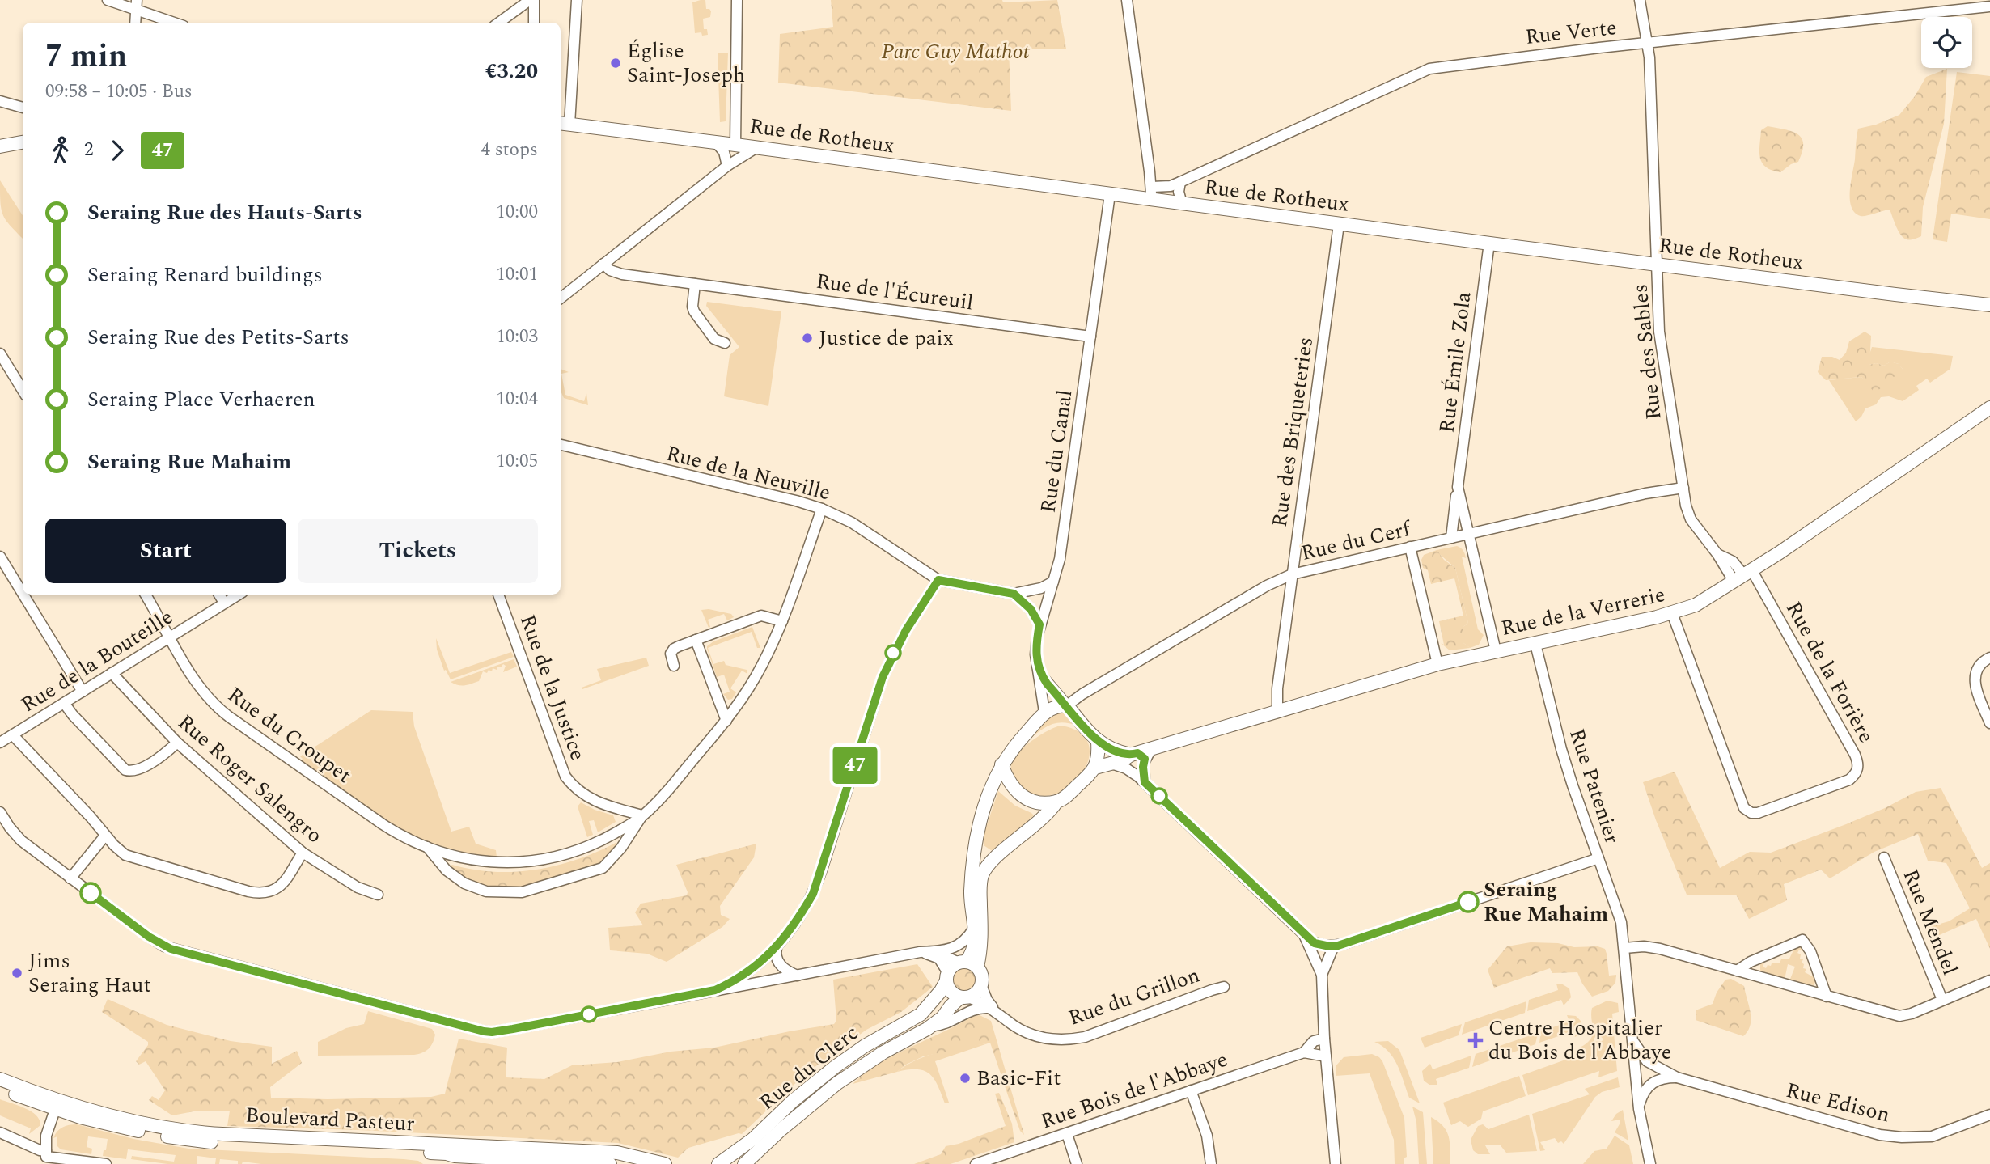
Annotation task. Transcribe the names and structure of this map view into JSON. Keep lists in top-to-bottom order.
{
  "streets": {
    "street": [
      "Rue Verte",
      "Rue de Rotheux",
      "Rue de l'Écureuil",
      "Rue des Sables",
      "Rue Émile Zola",
      "Rue des Briqueteries",
      "Rue du Canal",
      "Rue de la Neuville",
      "Rue du Cerf",
      "Rue de la Verrerie",
      "Rue de la Bouteille",
      "Rue de la Forière",
      "Rue de la Justice",
      "Rue du Croupet",
      "Rue Roger Salengro",
      "Rue Patenier",
      "Rue Mendel",
      "Rue du Grillon",
      "Rue du Clerc",
      "Rue Bois de l'Abbaye",
      "Rue Edison",
      "Boulevard Pasteur"
    ]
  },
  "crossings": [
    ["Rue Verte", "Rue de Rotheux"],
    ["Rue Verte", "Rue des Sables"],
    ["Rue de Rotheux", "Rue des Sables"],
    ["Rue de Rotheux", "Rue Émile Zola"],
    ["Rue de Rotheux", "Rue des Briqueteries"],
    ["Rue de Rotheux", "Rue du Canal"],
    ["Rue de l'Écureuil", "Rue du Canal"],
    ["Rue des Sables", "Rue du Cerf"],
    ["Rue des Sables", "Rue de la Verrerie"],
    ["Rue des Sables", "Rue de la Forière"],
    ["Rue Émile Zola", "Rue du Cerf"],
    ["Rue Émile Zola", "Rue de la Verrerie"],
    ["Rue des Briqueteries", "Rue du Cerf"],
    ["Rue des Briqueteries", "Rue de la Verrerie"],
    ["Rue du Canal", "Rue de la Neuville"],
    ["Rue du Canal", "Rue du Cerf"],
    ["Rue du Canal", "Rue de la Verrerie"],
    ["Rue de la Neuville", "Rue du Croupet"],
    ["Rue du Cerf", "Rue de la Verrerie"],
    ["Rue de la Verrerie", "Rue de la Forière"],
    ["Rue de la Verrerie", "Rue Patenier"],
    ["Rue de la Bouteille", "Rue du Croupet"],
    ["Rue de la Bouteille", "Rue Roger Salengro"],
    ["Rue de la Justice", "Rue du Croupet"],
    ["Rue du Grillon", "Rue du Clerc"]
  ],
  "parks": ["Parc Guy Mathot"],
  "places": {
    "other": [
      "Église Saint-Joseph",
      "Justice de paix",
      "Seraing Rue Mahaim",
      "Jims Seraing Haut",
      "Basic-Fit"
    ],
    "health": ["Centre Hospitalier du Bois de l'Abbaye"]
  },
  "lines": ["bus line 47"],
  "page": {
    "on_map": "47",
    "heading": ["7 min", "09:58 – 10:05 · Bus", "€3.20"],
    "legs": ["2", "47", "4 stops"],
    "list": [
      {
        "name": "Seraing Rue des Hauts-Sarts",
        "value": "10:00"
      },
      {
        "name": "Seraing Renard buildings",
        "value": "10:01"
      },
      {
        "name": "Seraing Rue des Petits-Sarts",
        "value": "10:03"
      },
      {
        "name": "Seraing Place Verhaeren",
        "value": "10:04"
      },
      {
        "name": "Seraing Rue Mahaim",
        "value": "10:05"
      }
    ],
    "buttons": ["Start", "Tickets"]
  }
}
